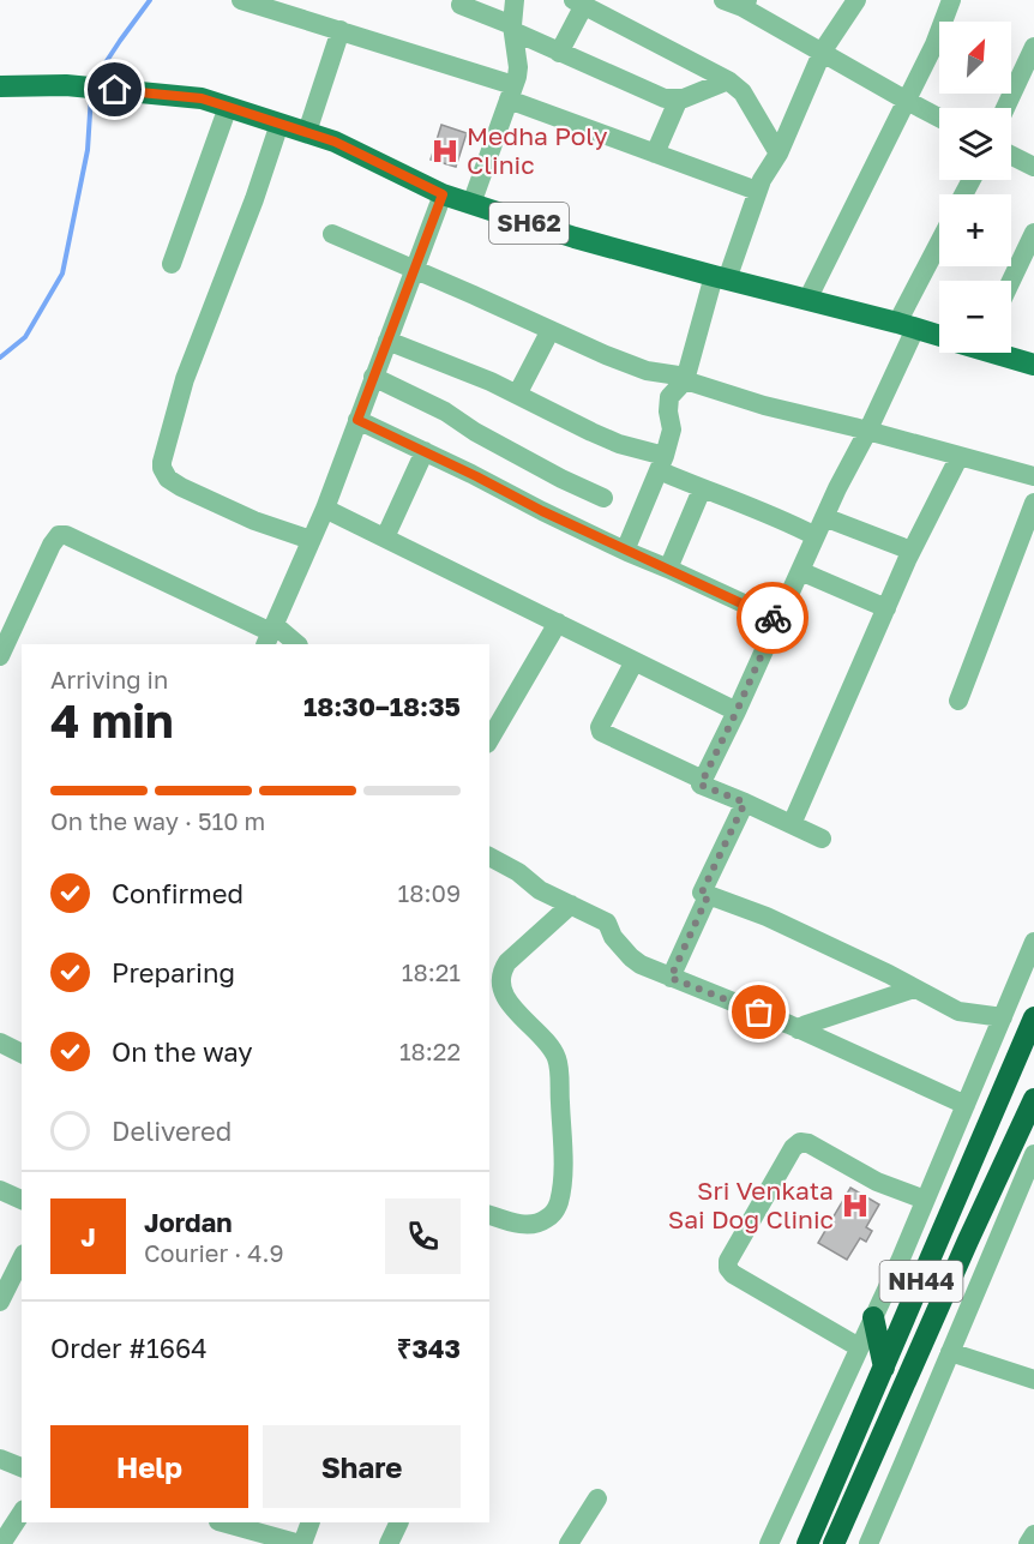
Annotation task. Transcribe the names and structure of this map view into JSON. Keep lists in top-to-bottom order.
{
  "streets": {
    "highway": ["NH44"],
    "main road": ["SH62"]
  },
  "places": {
    "hospital": ["Medha Poly Clinic", "Sri Venkata Sai Dog Clinic"]
  },
  "north": "top right",
  "page": {
    "map_buttons": ["+", "−"],
    "heading": ["4 min", "Arriving in", "18:30–18:35"],
    "panel": [
      "Jordan",
      "Courier · 4.9",
      "Order #1664",
      "₹343"
    ],
    "bar": "On the way · 510 m",
    "list": [
      ["Confirmed", "18:09"],
      ["Preparing", "18:21"],
      ["On the way", "18:22"],
      "Delivered"
    ],
    "round": "J",
    "buttons": ["Help", "Share"]
  }
}
